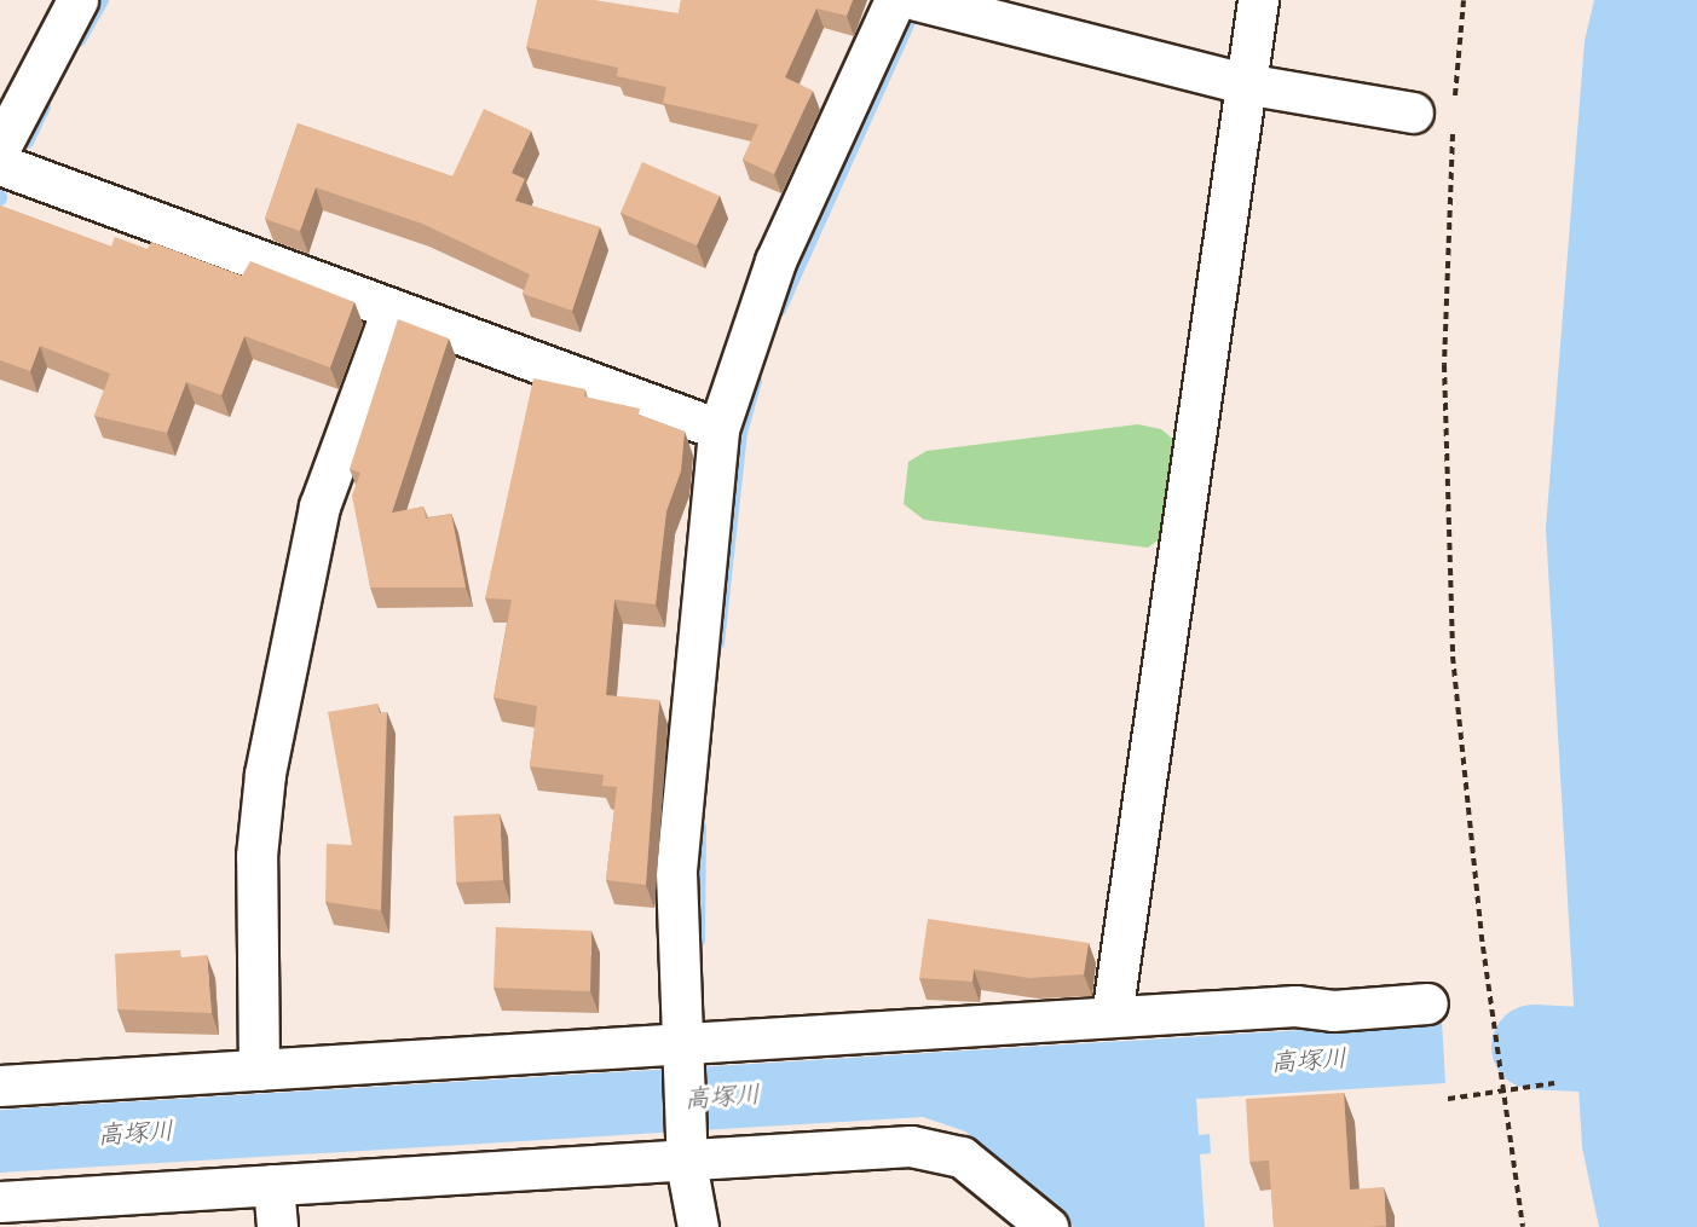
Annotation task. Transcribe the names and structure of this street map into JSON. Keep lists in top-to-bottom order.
{
  "water": ["高塚川"]
}
